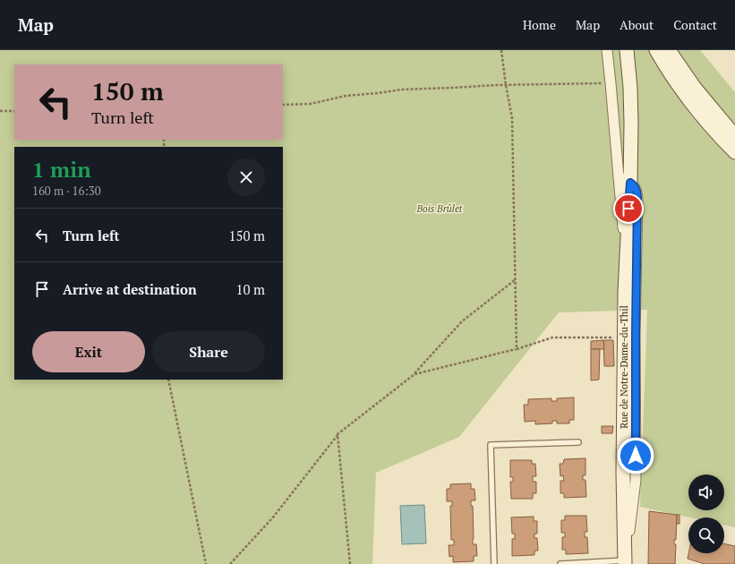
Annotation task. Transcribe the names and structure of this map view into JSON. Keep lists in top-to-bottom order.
{
  "streets": {
    "main road": ["Rue de Notre-Dame-du-Thil"]
  },
  "parks": ["Bois Brûlet"],
  "page": {
    "header": "Map",
    "nav": [
      "Home",
      "Map",
      "About",
      "Contact"
    ],
    "turn": ["150 m", "Turn left"],
    "heading": ["1 min", "160 m · 16:30"],
    "list": [
      {
        "name": "Turn left",
        "value": "150 m"
      },
      {
        "name": "Arrive at destination",
        "value": "10 m"
      }
    ],
    "buttons": ["Exit", "Share"]
  }
}
